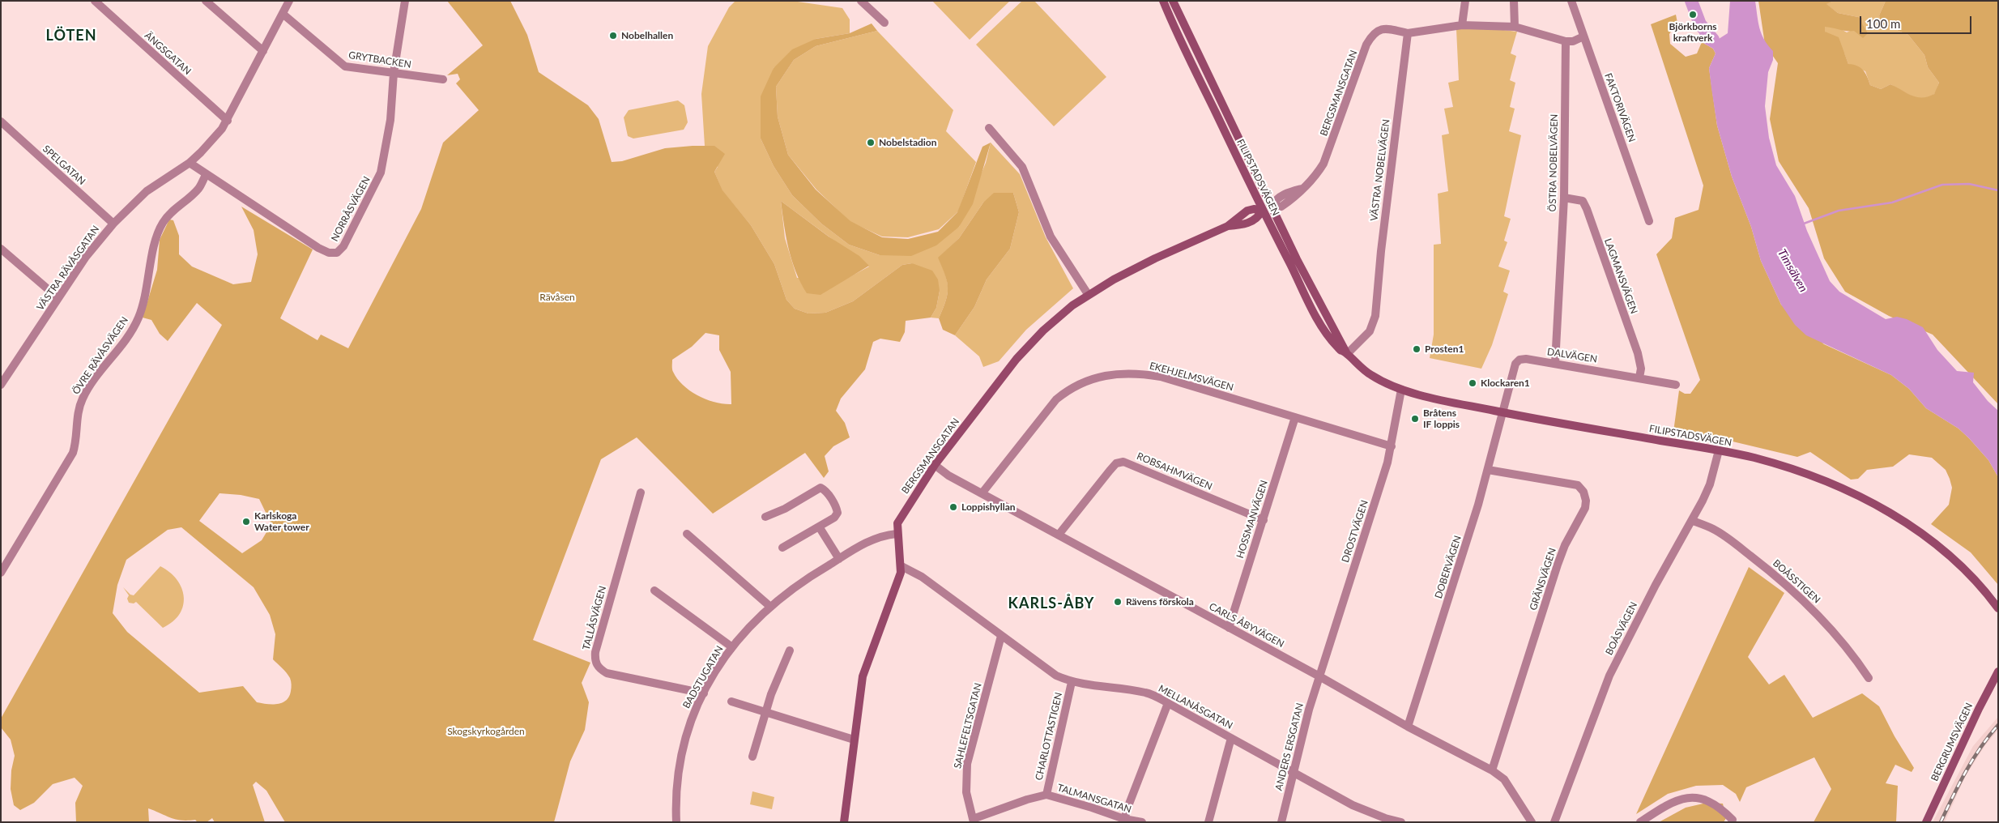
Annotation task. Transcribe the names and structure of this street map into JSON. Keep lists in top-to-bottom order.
{
  "streets": {
    "street": [
      "ÄNGSGATAN",
      "GRYTBACKEN",
      "BERGSMANSGATAN",
      "FAKTORIVÄGEN",
      "ÖSTRA NOBELVÄGEN",
      "SPELGATAN",
      "VÄSTRA NOBELVÄGEN",
      "FILIPSTADSVÄGEN",
      "NORRÅSVÄGEN",
      "VÄSTRA RÄVÅSGATAN",
      "LAGMANSVÄGEN",
      "ÖVRE RÄVÅSVÄGEN",
      "DALVÄGEN",
      "EKEHJELMSVÄGEN",
      "ROBSAHMVÄGEN",
      "HOSSMANVÄGEN",
      "DROSTVÄGEN",
      "DOBERVÄGEN",
      "GRÄNSVÄGEN",
      "BOÅSSTIGEN",
      "TALLÅSVÄGEN",
      "CARLS ÅBYVÄGEN",
      "BOÅSVÄGEN",
      "BADSTUGATAN",
      "MELLANÅSGATAN",
      "SAHLEFELTSGATAN",
      "CHARLOTTASTIGEN",
      "BERGRUMSVÄGEN",
      "ANDERS ERSGATAN",
      "TALMANSGATAN"
    ]
  },
  "crossings": [
    ["ÄNGSGATAN", "VÄSTRA RÄVÅSGATAN"],
    ["GRYTBACKEN", "NORRÅSVÄGEN"],
    ["GRYTBACKEN", "VÄSTRA RÄVÅSGATAN"],
    ["BERGSMANSGATAN", "VÄSTRA NOBELVÄGEN"],
    ["BERGSMANSGATAN", "FILIPSTADSVÄGEN"],
    ["BERGSMANSGATAN", "CARLS ÅBYVÄGEN"],
    ["BERGSMANSGATAN", "BADSTUGATAN"],
    ["BERGSMANSGATAN", "MELLANÅSGATAN"],
    ["ÖSTRA NOBELVÄGEN", "LAGMANSVÄGEN"],
    ["ÖSTRA NOBELVÄGEN", "DALVÄGEN"],
    ["SPELGATAN", "VÄSTRA RÄVÅSGATAN"],
    ["VÄSTRA NOBELVÄGEN", "FILIPSTADSVÄGEN"],
    ["FILIPSTADSVÄGEN", "DALVÄGEN"],
    ["FILIPSTADSVÄGEN", "DROSTVÄGEN"],
    ["FILIPSTADSVÄGEN", "DOBERVÄGEN"],
    ["FILIPSTADSVÄGEN", "BOÅSVÄGEN"],
    ["NORRÅSVÄGEN", "VÄSTRA RÄVÅSGATAN"],
    ["NORRÅSVÄGEN", "ÖVRE RÄVÅSVÄGEN"],
    ["LAGMANSVÄGEN", "DALVÄGEN"],
    ["DALVÄGEN", "DOBERVÄGEN"],
    ["EKEHJELMSVÄGEN", "HOSSMANVÄGEN"],
    ["EKEHJELMSVÄGEN", "DROSTVÄGEN"],
    ["EKEHJELMSVÄGEN", "CARLS ÅBYVÄGEN"],
    ["ROBSAHMVÄGEN", "HOSSMANVÄGEN"],
    ["ROBSAHMVÄGEN", "CARLS ÅBYVÄGEN"],
    ["HOSSMANVÄGEN", "CARLS ÅBYVÄGEN"],
    ["DROSTVÄGEN", "CARLS ÅBYVÄGEN"],
    ["DROSTVÄGEN", "ANDERS ERSGATAN"],
    ["DOBERVÄGEN", "GRÄNSVÄGEN"],
    ["DOBERVÄGEN", "CARLS ÅBYVÄGEN"],
    ["GRÄNSVÄGEN", "CARLS ÅBYVÄGEN"],
    ["BOÅSSTIGEN", "BOÅSVÄGEN"],
    ["TALLÅSVÄGEN", "BADSTUGATAN"],
    ["CARLS ÅBYVÄGEN", "ANDERS ERSGATAN"],
    ["MELLANÅSGATAN", "SAHLEFELTSGATAN"],
    ["MELLANÅSGATAN", "CHARLOTTASTIGEN"],
    ["MELLANÅSGATAN", "ANDERS ERSGATAN"],
    ["SAHLEFELTSGATAN", "TALMANSGATAN"],
    ["CHARLOTTASTIGEN", "TALMANSGATAN"]
  ],
  "districts": ["LÖTEN", "KARLS-ÅBY"],
  "water": ["Timsälven"],
  "parks": ["Rävåsen", "Skogskyrkogården"],
  "places": [
    "Björkborns kraftverk",
    "Nobelhallen",
    "Nobelstadion",
    "Prosten1",
    "Klockaren1",
    "Bråtens IF loppis",
    "Loppishyllan",
    "Karlskoga Water tower",
    "Rävens förskola"
  ],
  "scale_bar": "100 m"
}
